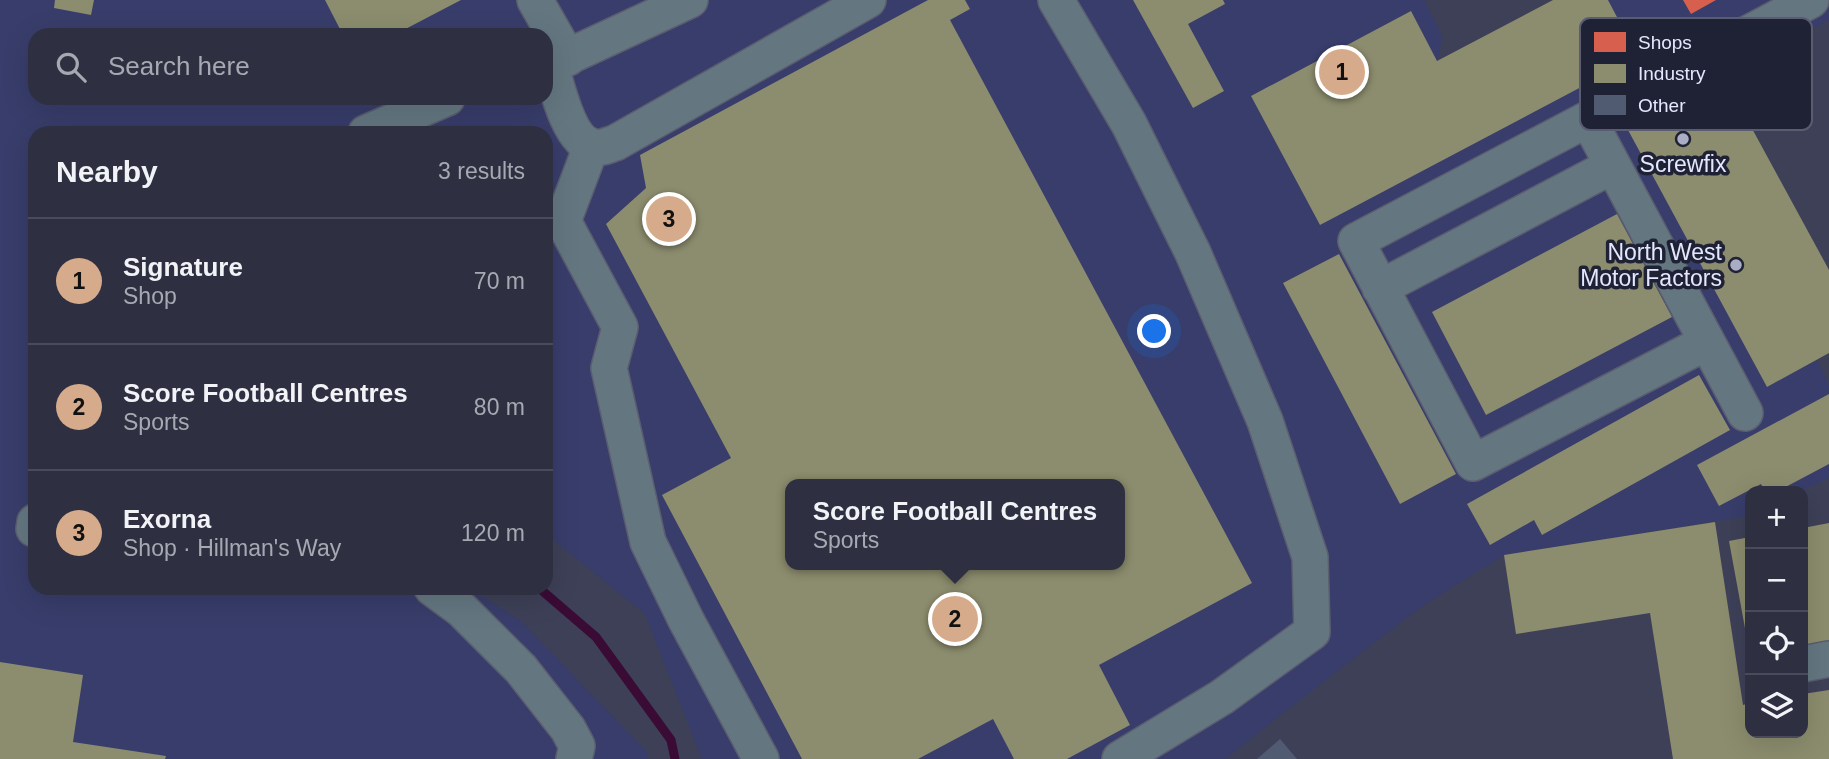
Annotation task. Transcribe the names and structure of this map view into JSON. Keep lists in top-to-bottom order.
{
  "places": ["Screwfix", "North West Motor Factors"],
  "legend": ["Shops", "Industry", "Other"],
  "page": {
    "search": "Search here",
    "pins": ["1", "3", "2"],
    "heading": ["Nearby", "3 results"],
    "list": [
      {
        "mark": "1",
        "name": "Signature",
        "note": "Shop",
        "value": "70 m"
      },
      {
        "mark": "2",
        "name": "Score Football Centres",
        "note": "Sports",
        "value": "80 m"
      },
      {
        "mark": "3",
        "name": "Exorna",
        "note": "Shop · Hillman's Way",
        "value": "120 m"
      }
    ],
    "popup": ["Score Football Centres", "Sports"],
    "map_buttons": ["+", "−"]
  }
}
